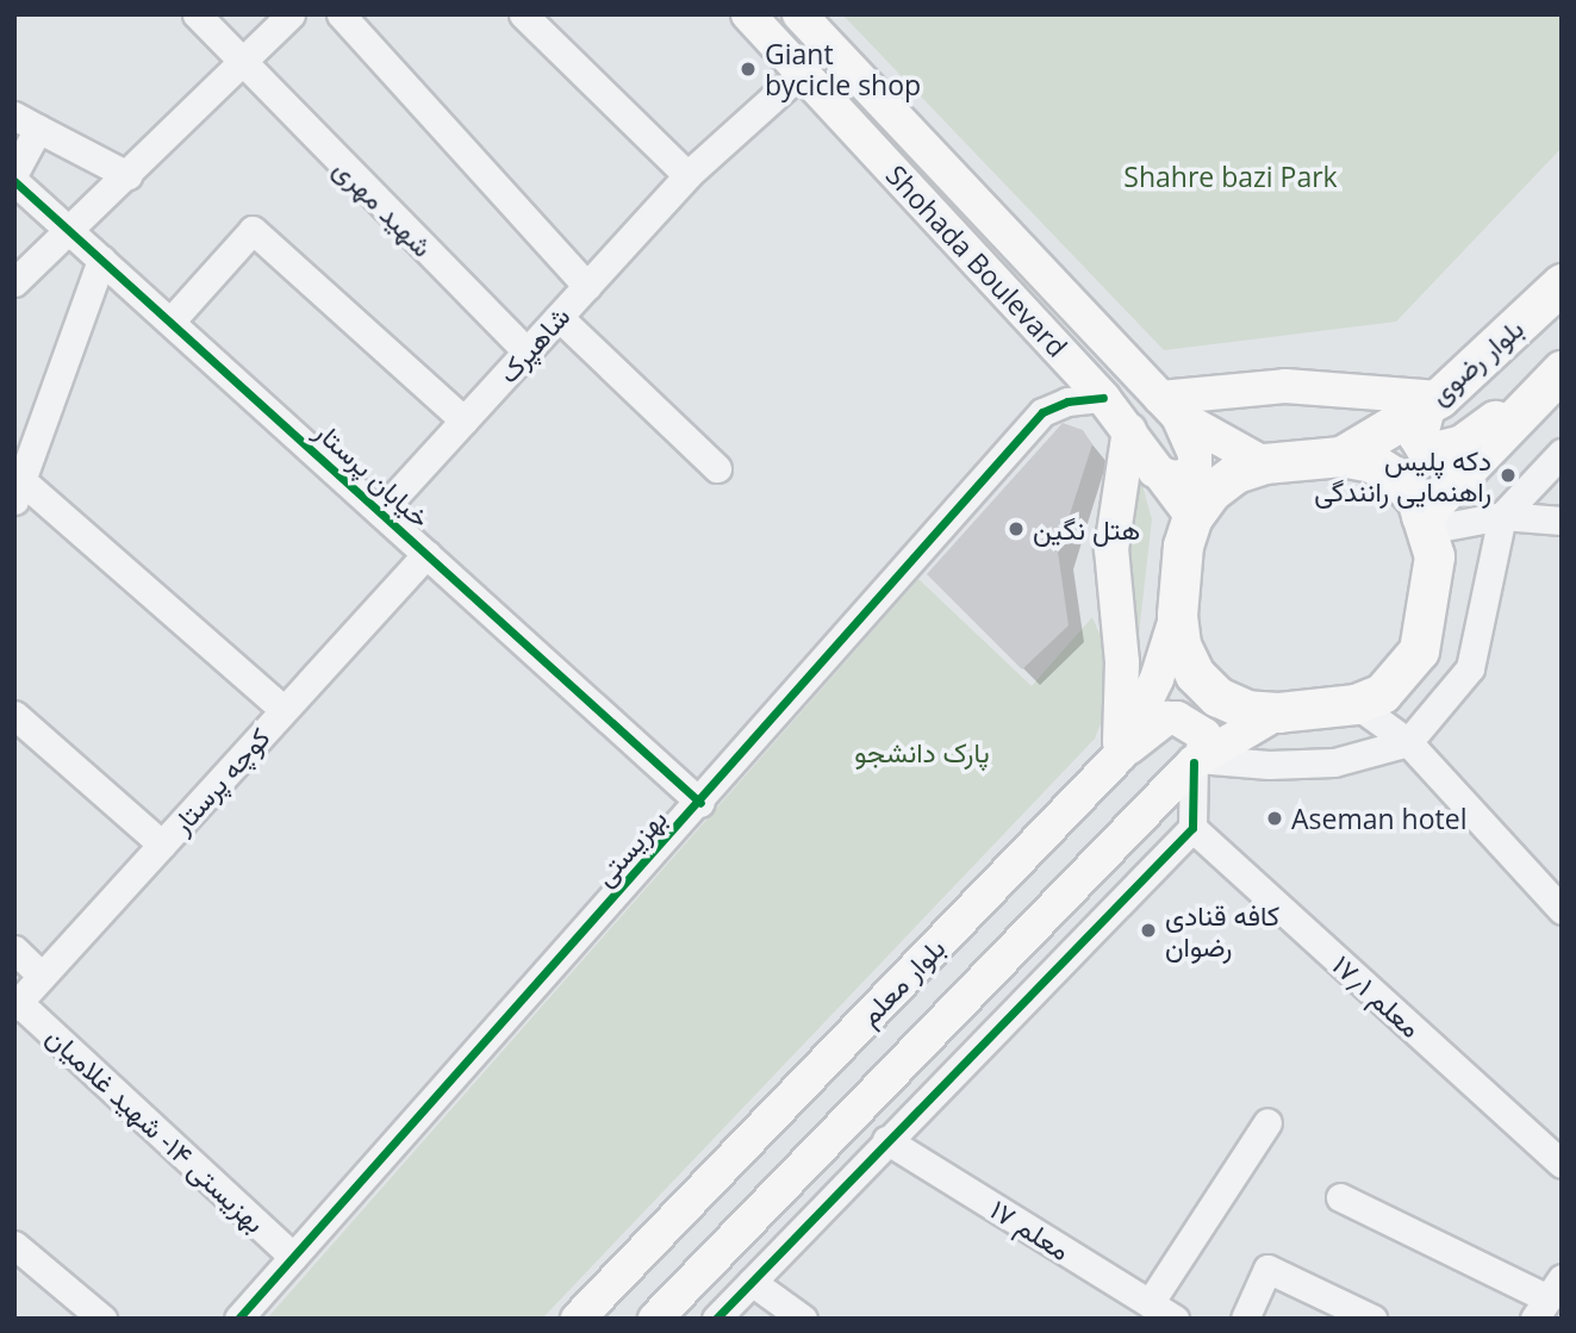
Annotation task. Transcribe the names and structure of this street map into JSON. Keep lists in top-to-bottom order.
{
  "streets": {
    "highway": ["بلوار رضوی"],
    "main road": ["Shohada Boulevard", "بلوار معلم"],
    "street": [
      "شهید مهری",
      "شاهپرک",
      "خیابان پرستار",
      "کوچه پرستار",
      "بهزیستی",
      "معلم ۱۷٫۱",
      "بهزیستی ۱۴- شهید غلامیان",
      "معلم ۱۷"
    ]
  },
  "crossings": [
    ["شهید مهری", "شاهپرک"],
    ["Shohada Boulevard", "بلوار رضوی"],
    ["Shohada Boulevard", "بهزیستی"],
    ["Shohada Boulevard", "بلوار معلم"],
    ["شاهپرک", "خیابان پرستار"],
    ["بلوار رضوی", "بلوار معلم"],
    ["خیابان پرستار", "کوچه پرستار"],
    ["خیابان پرستار", "بهزیستی"],
    ["کوچه پرستار", "بهزیستی ۱۴- شهید غلامیان"],
    ["بهزیستی", "بهزیستی ۱۴- شهید غلامیان"]
  ],
  "parks": ["Shahre bazi Park", "پارک دانشجو"],
  "places": [
    "Giant bycicle shop",
    "دکه پلیس راهنمایی رانندگی",
    "هتل نگین",
    "Aseman hotel",
    "کافه قنادی رضوان"
  ]
}
